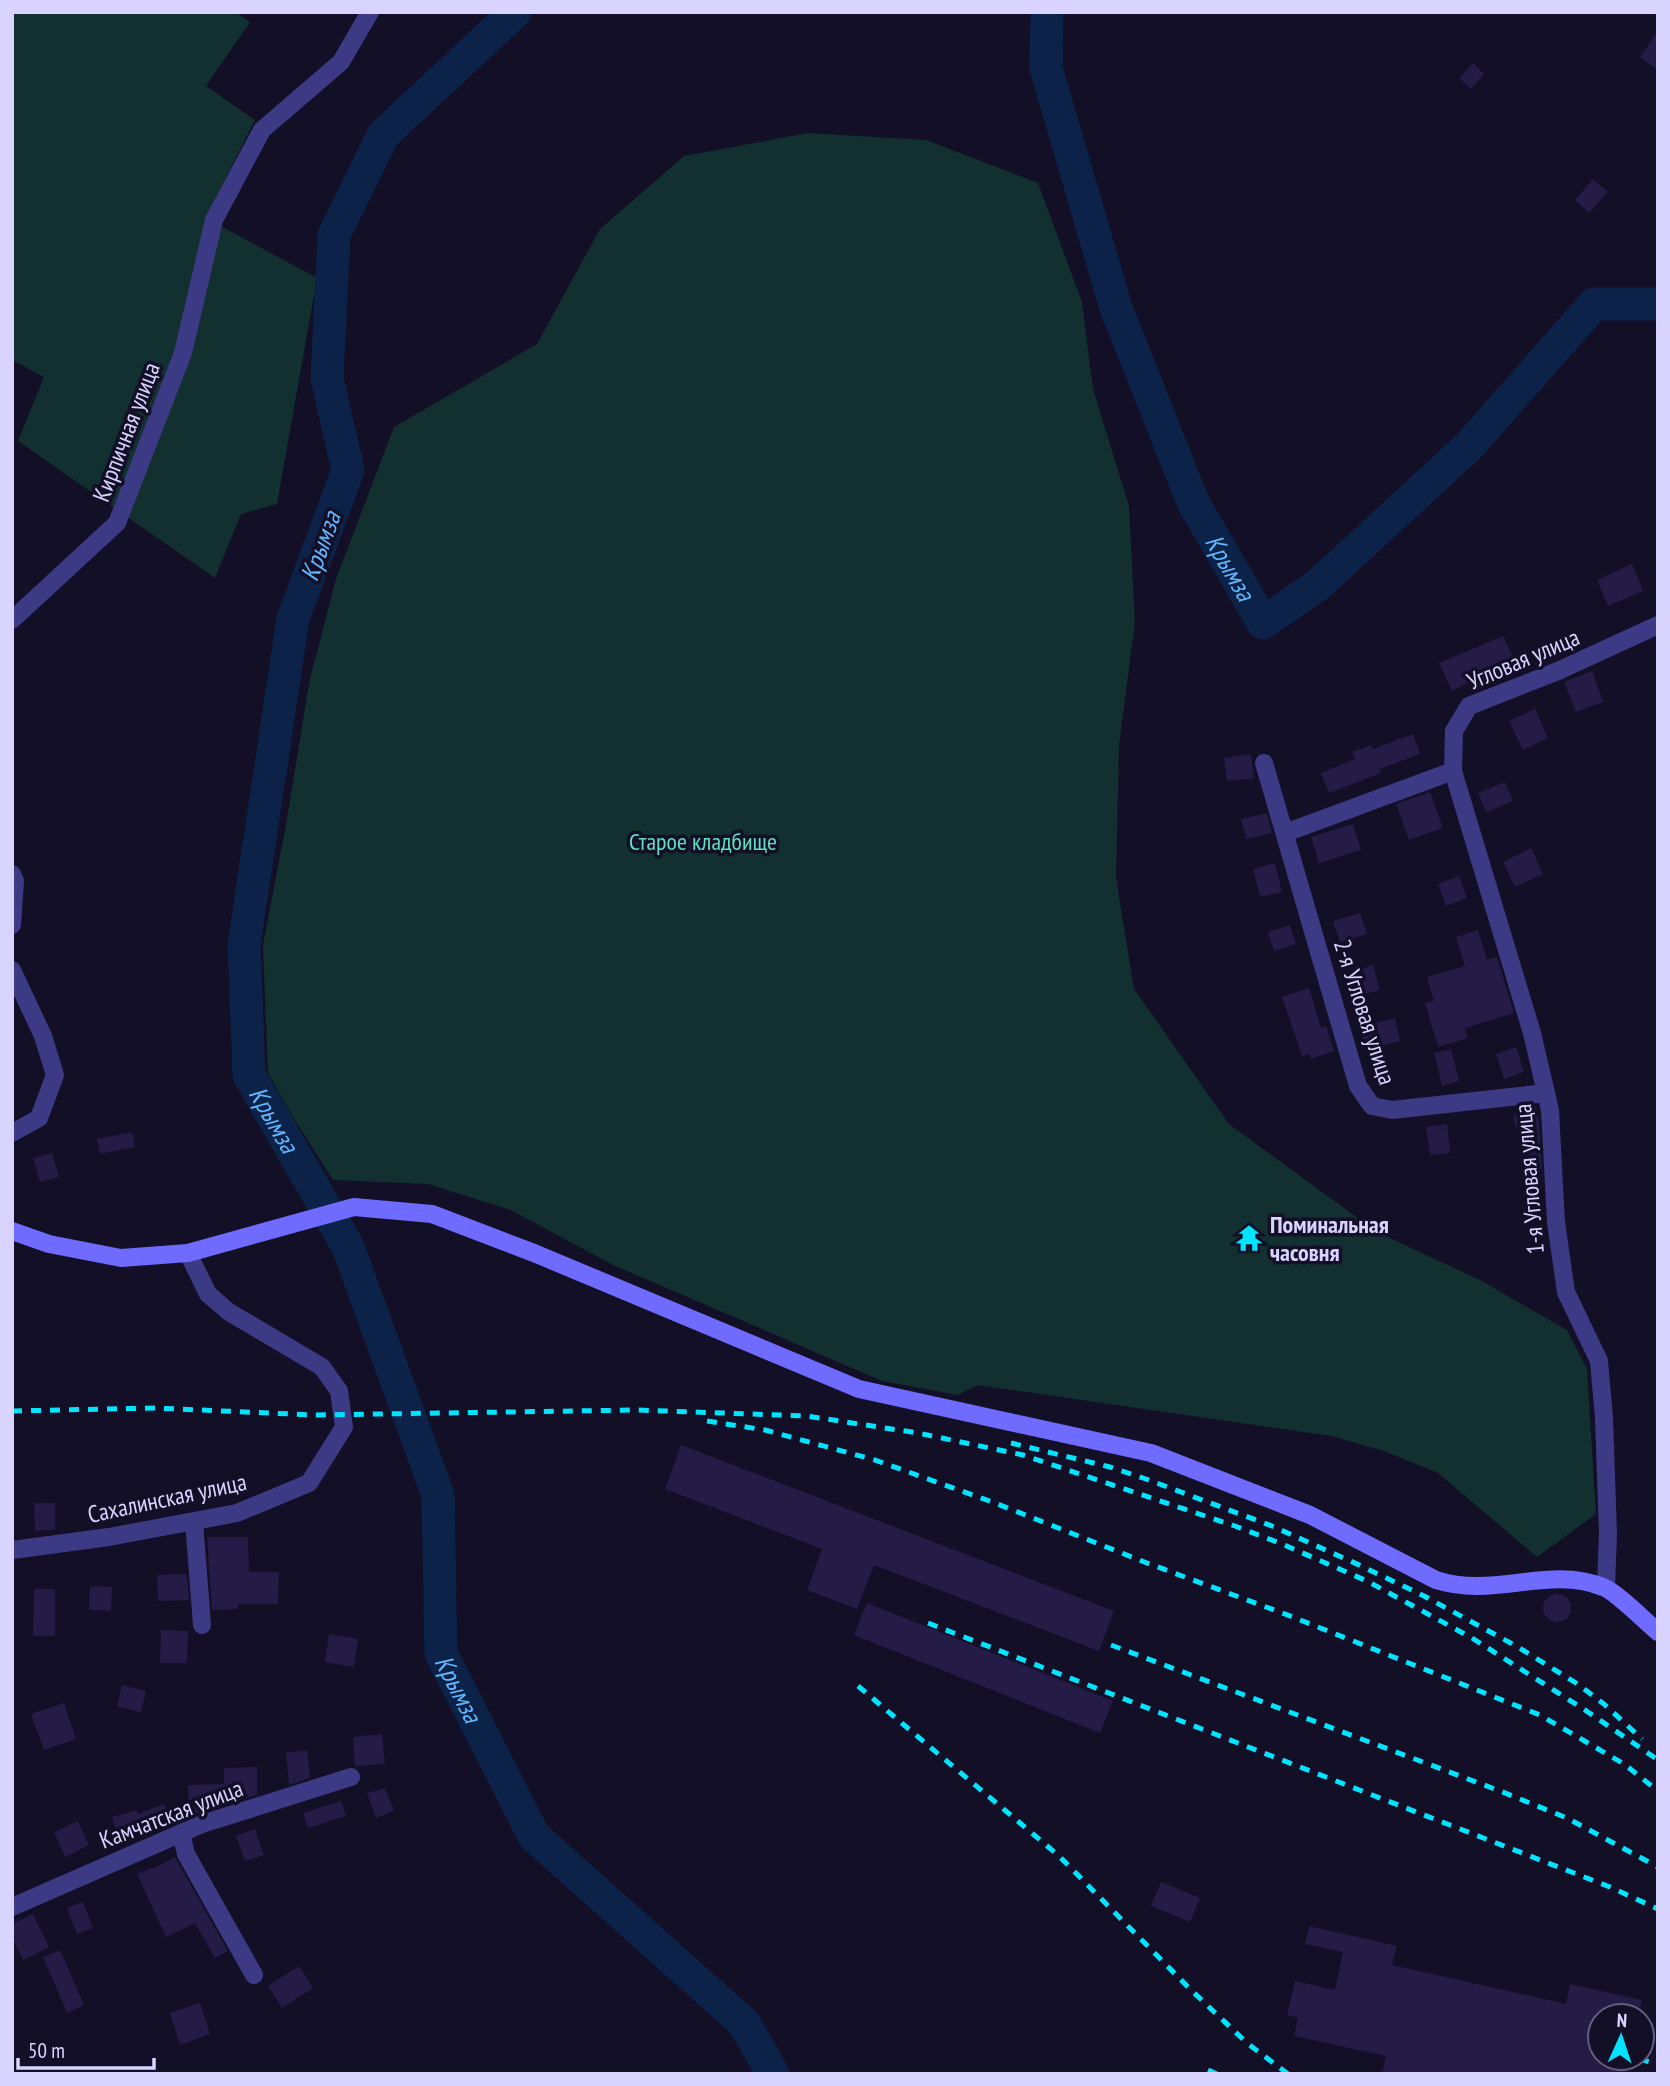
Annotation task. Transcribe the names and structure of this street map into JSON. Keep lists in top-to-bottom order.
{
  "streets": {
    "street": [
      "Кирпичная улица",
      "Угловая улица",
      "2-я Угловая улица",
      "1-я Угловая улица",
      "Сахалинская улица",
      "Камчатская улица"
    ]
  },
  "crossings": [
    ["Угловая улица", "1-я Угловая улица"],
    ["2-я Угловая улица", "1-я Угловая улица"]
  ],
  "water": ["Крымза"],
  "parks": ["Старое кладбище"],
  "places": {
    "temple": ["Поминальная часовня"]
  },
  "scale_bar": "50 m",
  "north": "top"
}
